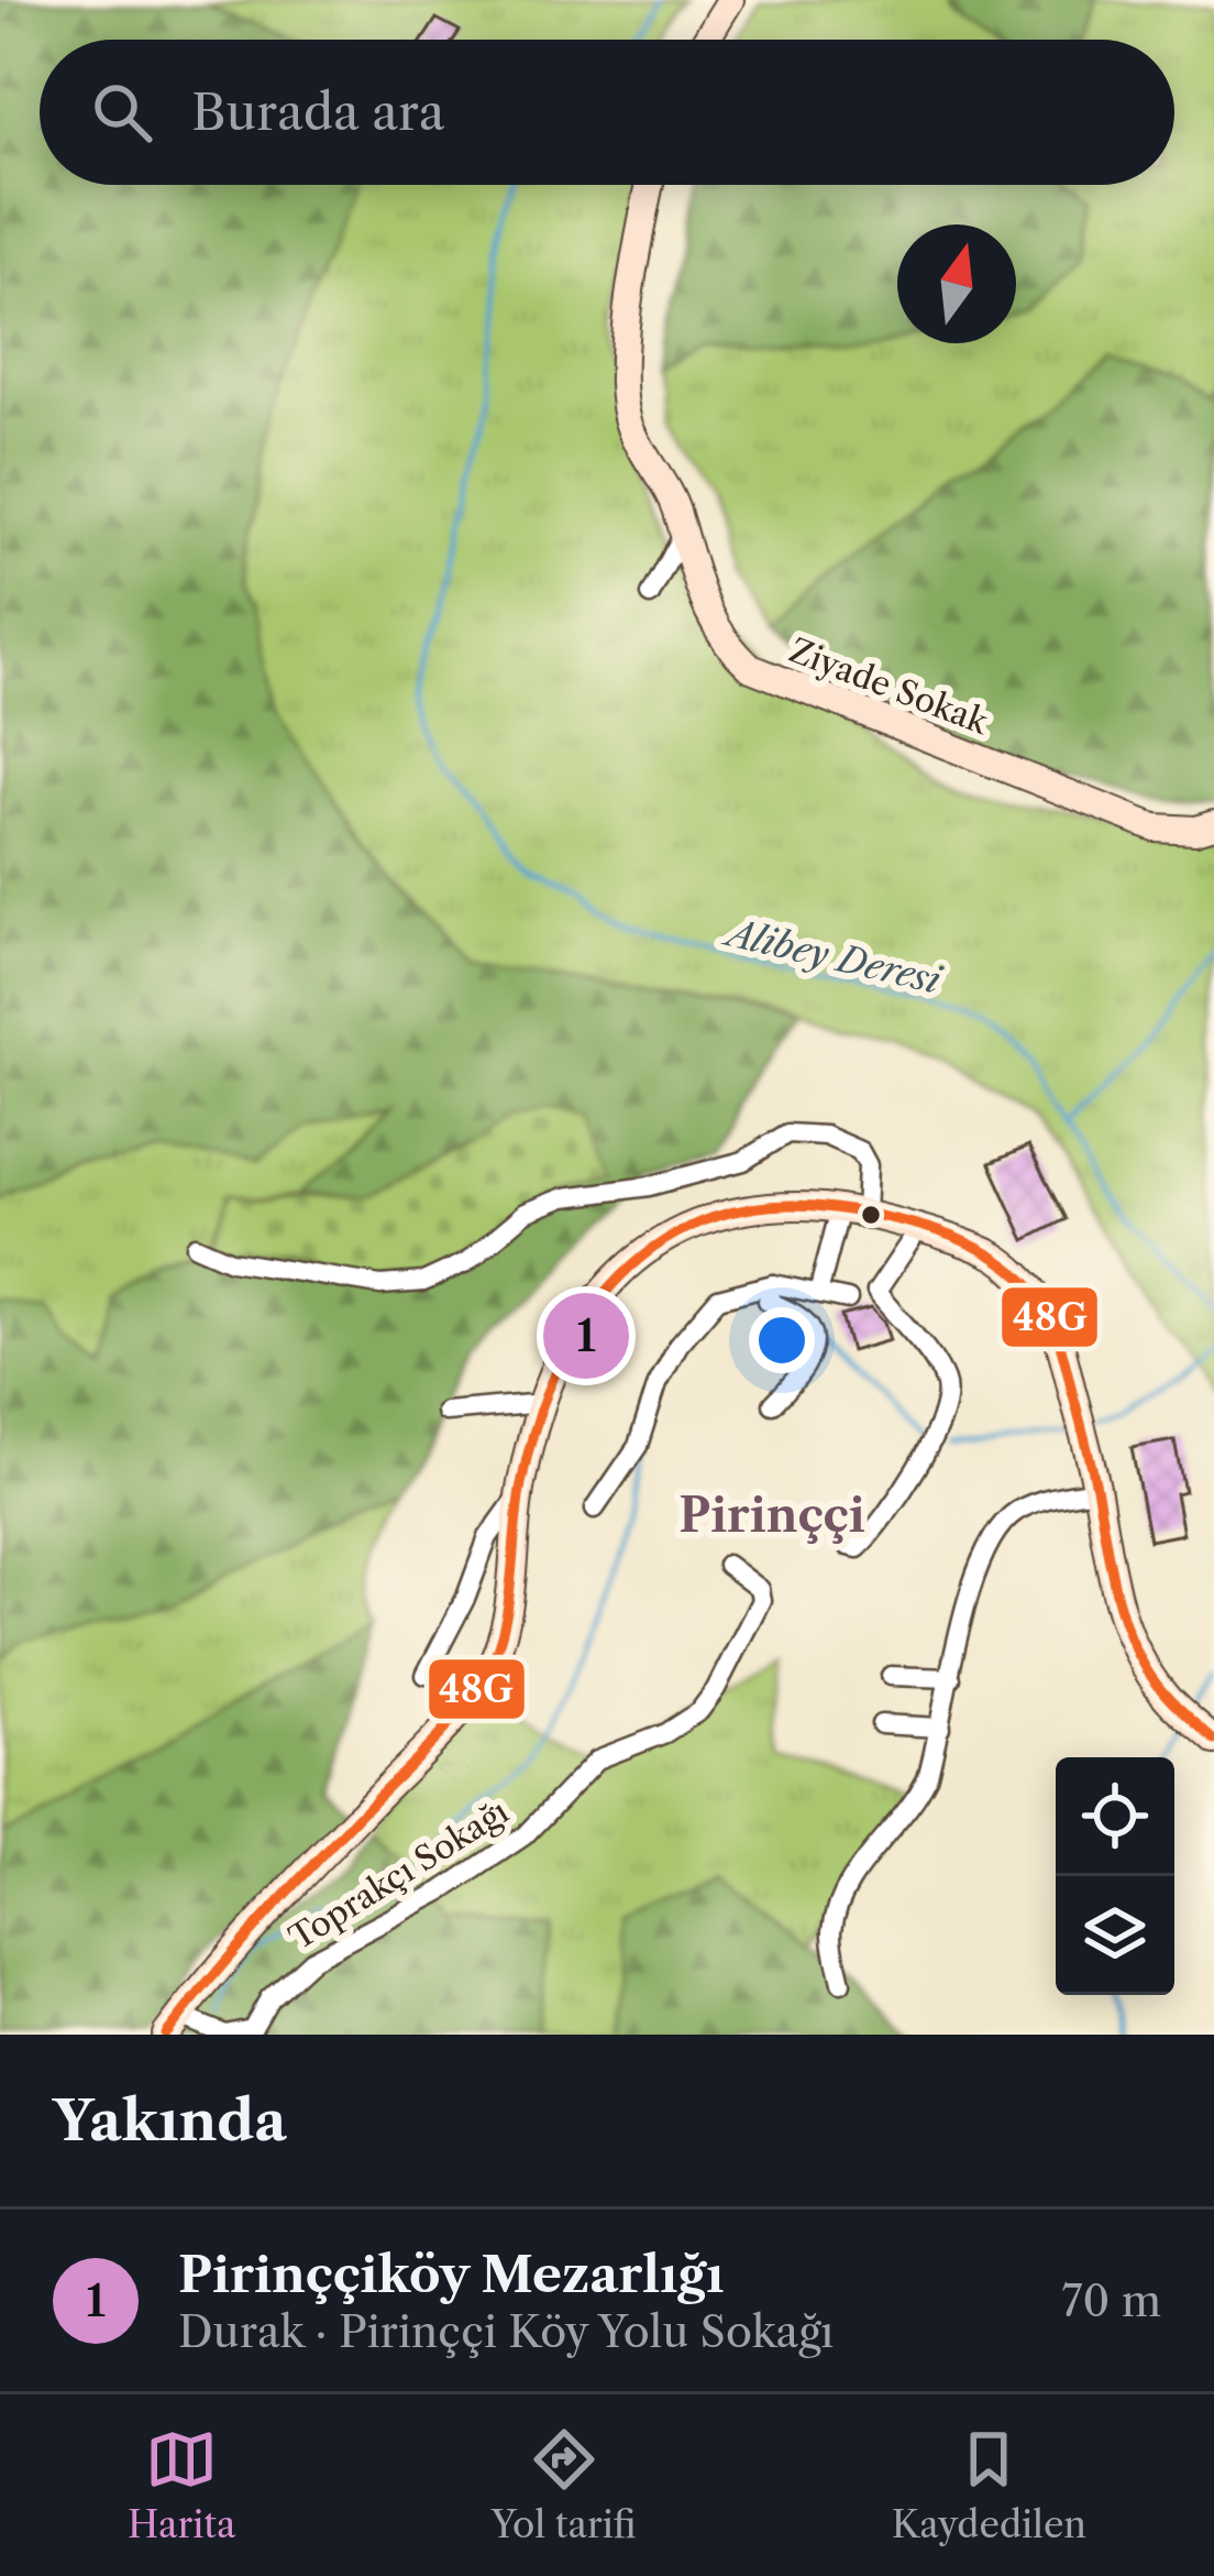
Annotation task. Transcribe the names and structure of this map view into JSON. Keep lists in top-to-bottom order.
{
  "streets": {
    "main road": ["Ziyade Sokak"],
    "street": ["Toprakçı Sokağı"]
  },
  "districts": ["Pirinççi"],
  "water": ["Alibey Deresi"],
  "lines": ["transit line 48G"],
  "north": "top",
  "page": {
    "search": "Burada ara",
    "pins": "1",
    "heading": "Yakında",
    "list": [
      {
        "mark": "1",
        "name": "Pirinççiköy Mezarlığı",
        "note": "Durak · Pirinççi Köy Yolu Sokağı",
        "value": "70 m"
      }
    ],
    "nav": ["Harita", "Yol tarifi", "Kaydedilen"]
  }
}
